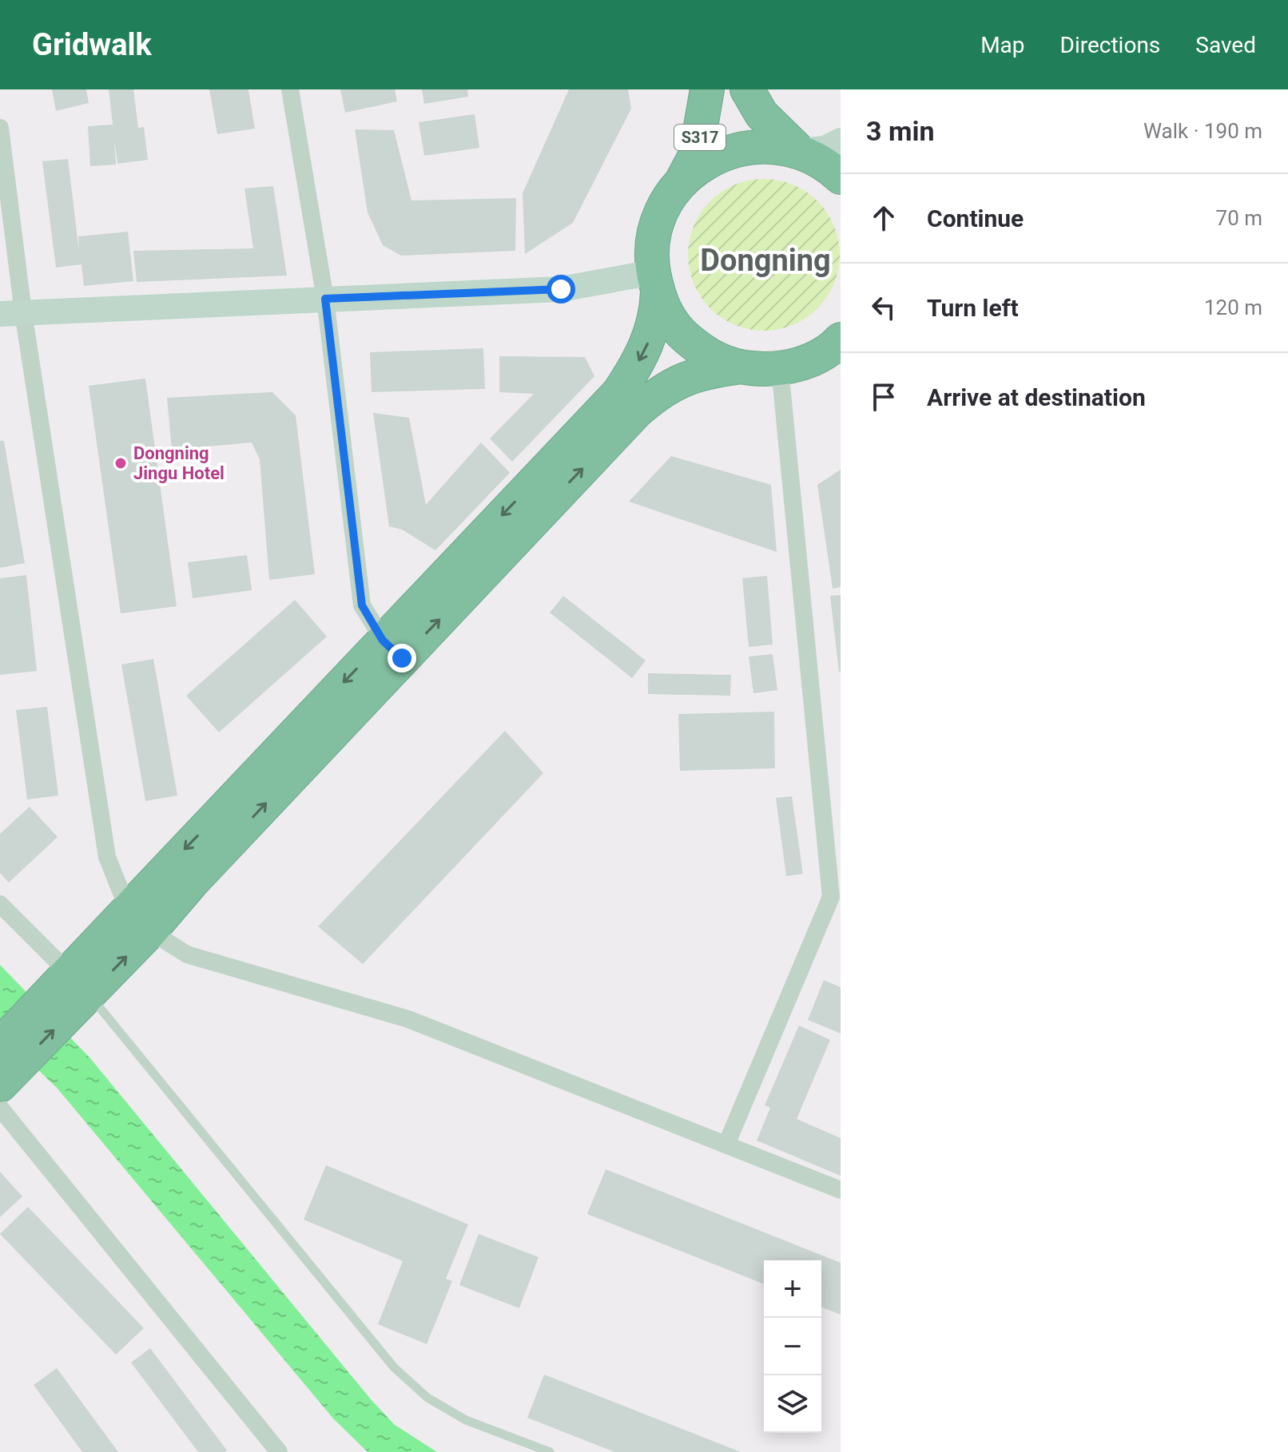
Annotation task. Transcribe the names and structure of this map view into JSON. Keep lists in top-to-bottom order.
{
  "streets": {
    "highway": ["S317"]
  },
  "districts": ["Dongning"],
  "places": ["Dongning Jingu Hotel"],
  "page": {
    "header": "Gridwalk",
    "nav": ["Map", "Directions", "Saved"],
    "heading": ["3 min", "Walk · 190 m"],
    "list": [
      ["Continue", "70 m"],
      ["Turn left", "120 m"],
      "Arrive at destination"
    ],
    "map_buttons": ["+", "−"]
  }
}
